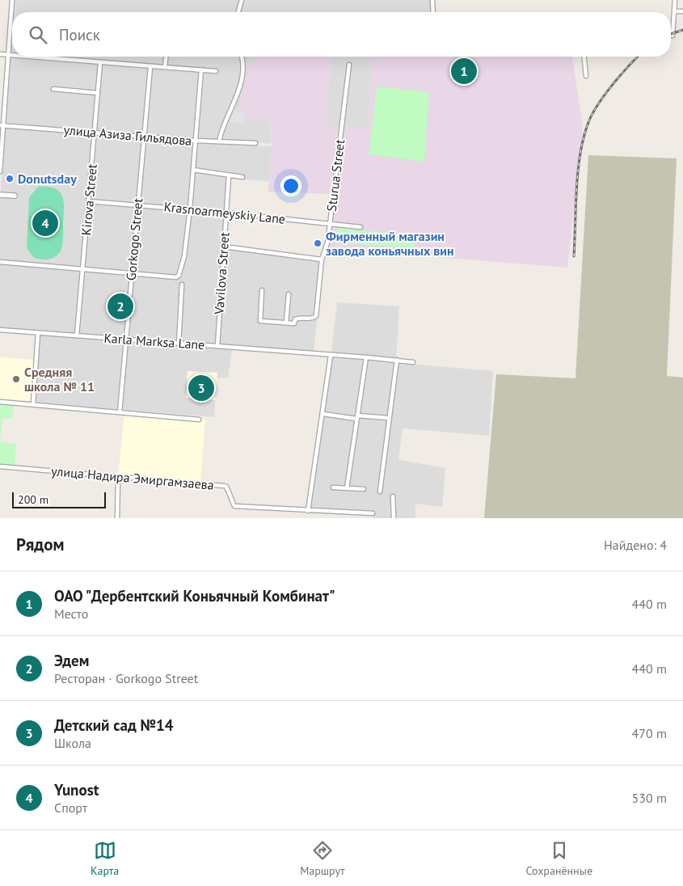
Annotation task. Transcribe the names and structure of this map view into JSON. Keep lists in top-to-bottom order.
{
  "streets": {
    "street": [
      "улица Азиза Гильядова",
      "Sturua Street",
      "Kirova Street",
      "Krasnoarmeyskiy Lane",
      "Gorkogo Street",
      "Vavilova Street",
      "Karla Marksa Lane",
      "улица Надира Эмиргамзаева"
    ]
  },
  "crossings": [
    ["улица Азиза Гильядова", "Kirova Street"],
    ["улица Азиза Гильядова", "Gorkogo Street"],
    ["Sturua Street", "Krasnoarmeyskiy Lane"],
    ["Kirova Street", "Krasnoarmeyskiy Lane"],
    ["Kirova Street", "Karla Marksa Lane"],
    ["Krasnoarmeyskiy Lane", "Gorkogo Street"],
    ["Krasnoarmeyskiy Lane", "Vavilova Street"],
    ["Gorkogo Street", "Karla Marksa Lane"],
    ["Vavilova Street", "Karla Marksa Lane"]
  ],
  "places": ["Donutsday", "Фирменный магазин завода коньячных вин", "Средняя школа № 11"],
  "scale_bar": "200 m",
  "page": {
    "search": "Поиск",
    "pins": [
      "1",
      "4",
      "2",
      "3"
    ],
    "scale": "200 m",
    "heading": ["Рядом", "Найдено: 4"],
    "list": [
      {
        "mark": "1",
        "name": "ОАО \"Дербентский Коньячный Комбинат\"",
        "note": "Место",
        "value": "440 m"
      },
      {
        "mark": "2",
        "name": "Эдем",
        "note": "Ресторан · Gorkogo Street",
        "value": "440 m"
      },
      {
        "mark": "3",
        "name": "Детский сад №14",
        "note": "Школа",
        "value": "470 m"
      },
      {
        "mark": "4",
        "name": "Yunost",
        "note": "Спорт",
        "value": "530 m"
      }
    ],
    "nav": ["Карта", "Маршрут", "Сохранённые"]
  }
}
